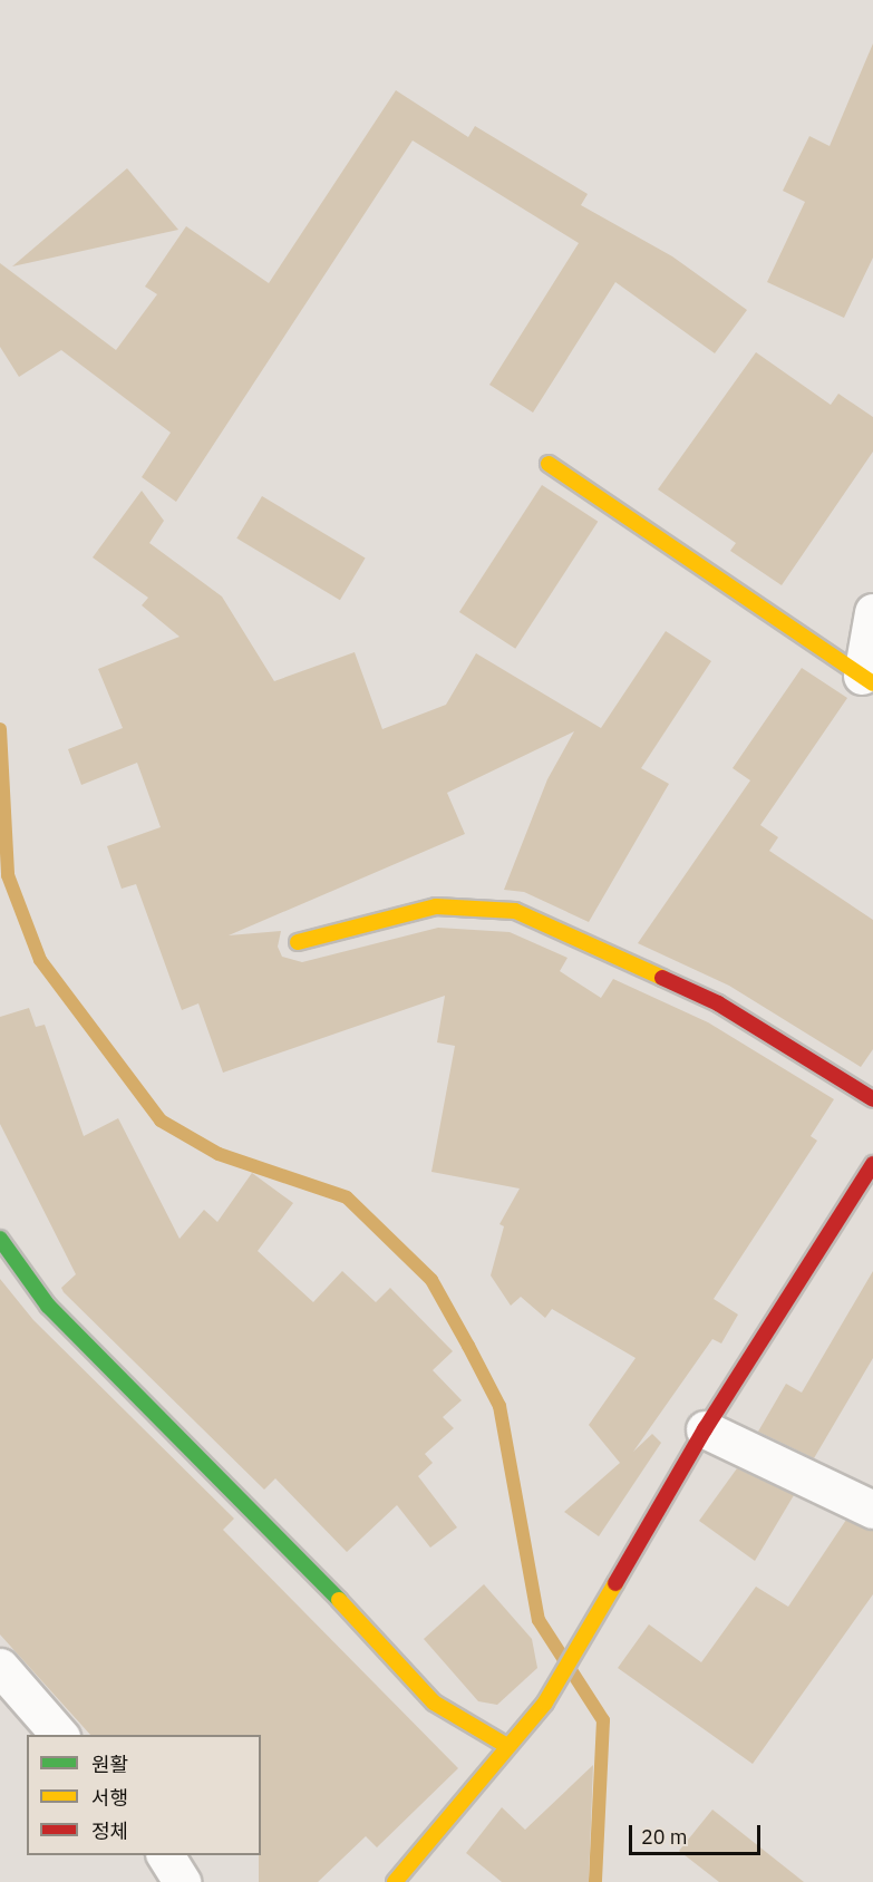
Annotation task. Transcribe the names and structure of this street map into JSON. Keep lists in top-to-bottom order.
{
  "legend": ["원활", "서행", "정체"],
  "scale_bar": "20 m"
}
